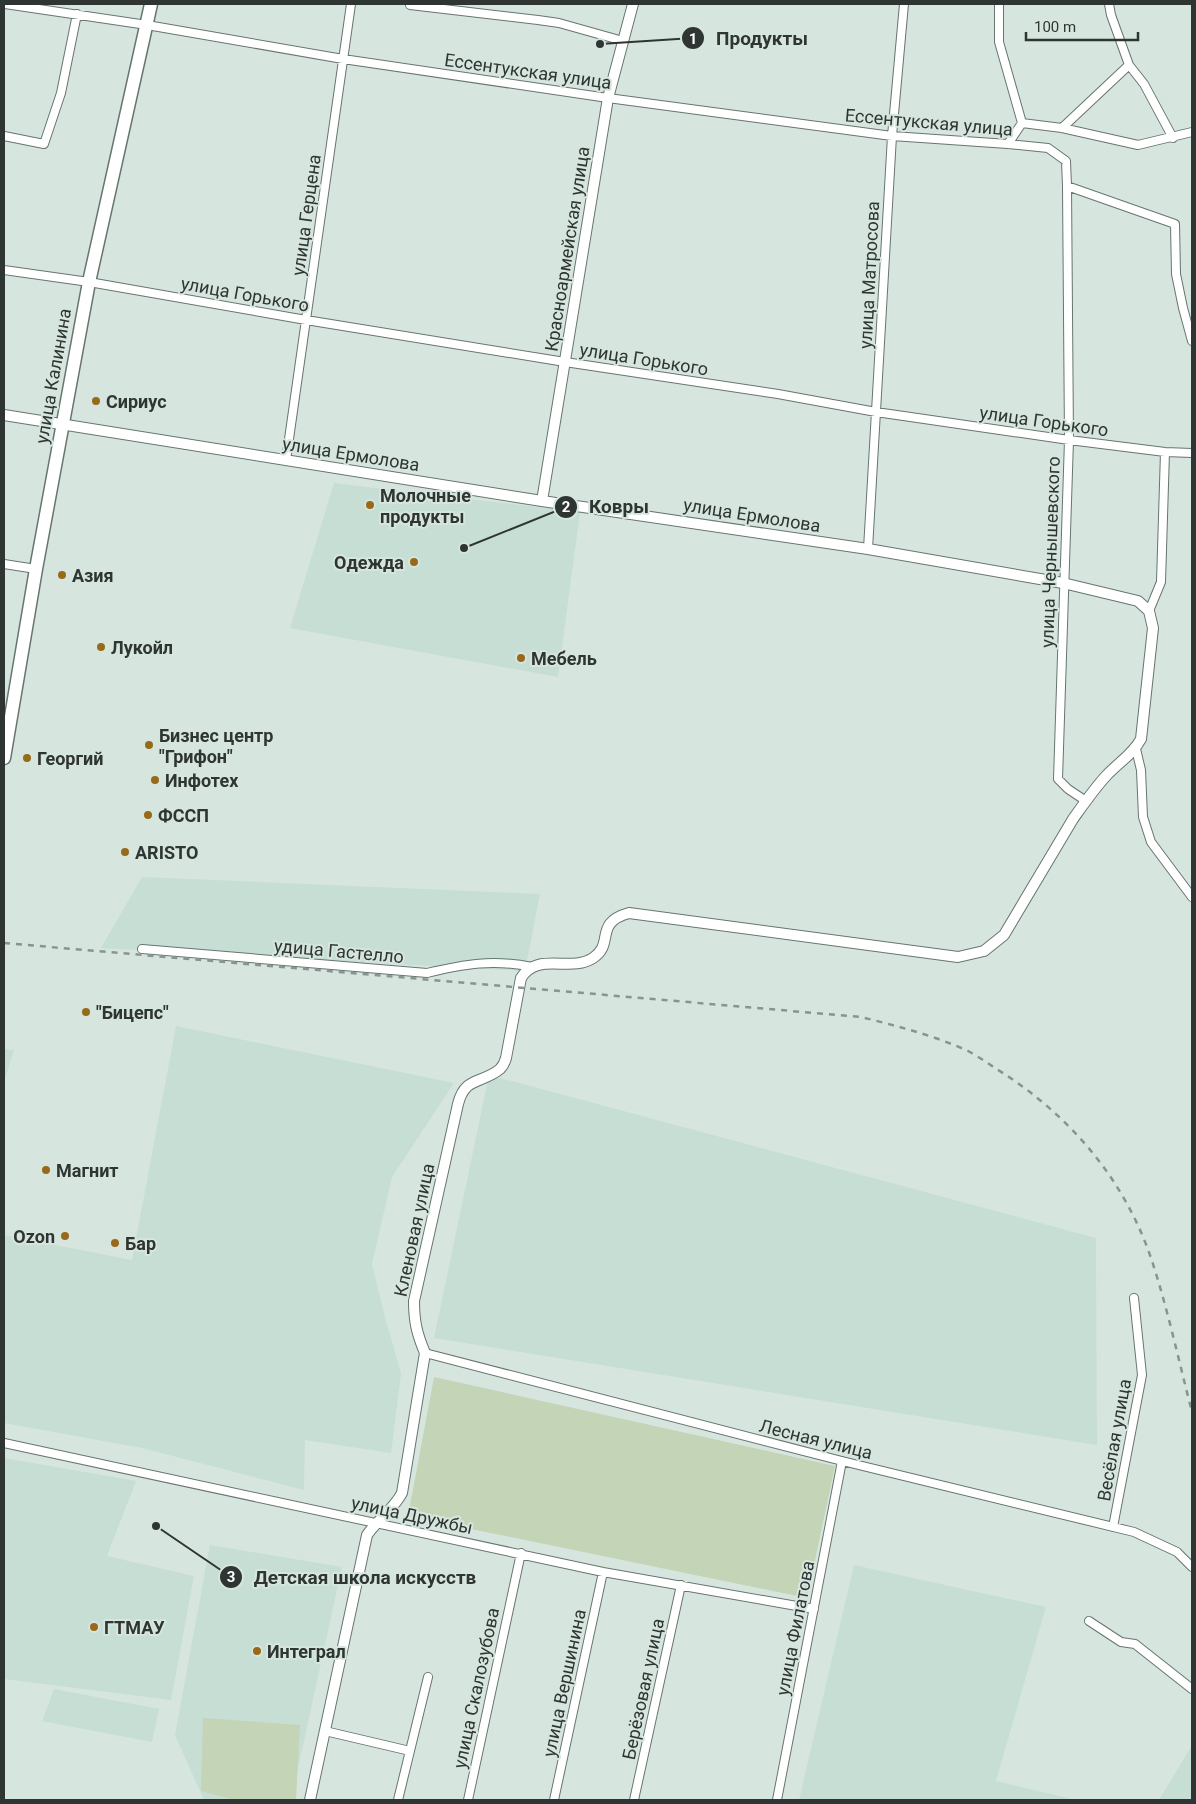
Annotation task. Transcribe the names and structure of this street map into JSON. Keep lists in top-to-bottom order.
{
  "streets": {
    "main road": ["улица Калинина"],
    "street": [
      "Ессентукская улица",
      "улица Герцена",
      "Красноармейская улица",
      "улица Матросова",
      "улица Горького",
      "улица Ермолова",
      "улица Чернышевского",
      "удица Гастелло",
      "Кленовая улица",
      "Лесная улица",
      "Весёлая улица",
      "улица Дружбы",
      "улица Филатова",
      "улица Вершинина",
      "улица Скалозубова",
      "Берёзовая улица"
    ]
  },
  "crossings": [
    ["Ессентукская улица", "улица Герцена"],
    ["Ессентукская улица", "Красноармейская улица"],
    ["Ессентукская улица", "улица Матросова"],
    ["Ессентукская улица", "улица Калинина"],
    ["Ессентукская улица", "улица Чернышевского"],
    ["улица Герцена", "улица Горького"],
    ["улица Герцена", "улица Ермолова"],
    ["Красноармейская улица", "улица Горького"],
    ["Красноармейская улица", "улица Ермолова"],
    ["улица Матросова", "улица Горького"],
    ["улица Матросова", "улица Ермолова"],
    ["улица Горького", "улица Калинина"],
    ["улица Горького", "улица Чернышевского"],
    ["улица Калинина", "улица Ермолова"],
    ["улица Ермолова", "улица Чернышевского"],
    ["удица Гастелло", "Кленовая улица"],
    ["Кленовая улица", "Лесная улица"],
    ["Лесная улица", "Весёлая улица"],
    ["Лесная улица", "улица Филатова"],
    ["улица Дружбы", "улица Филатова"],
    ["улица Дружбы", "улица Вершинина"],
    ["улица Дружбы", "улица Скалозубова"],
    ["улица Дружбы", "Берёзовая улица"]
  ],
  "places": [
    "Продукты",
    "Сириус",
    "Молочные продукты",
    "Ковры",
    "Одежда",
    "Азия",
    "Лукойл",
    "Мебель",
    "Бизнес центр \"Грифон\"",
    "Георгий",
    "Инфотех",
    "ФССП",
    "ARISTO",
    "\"Бицепс\"",
    "Магнит",
    "Ozon",
    "Бар",
    "Детская школа искусств",
    "ГТМАУ",
    "Интеграл"
  ],
  "scale_bar": "100 m"
}
